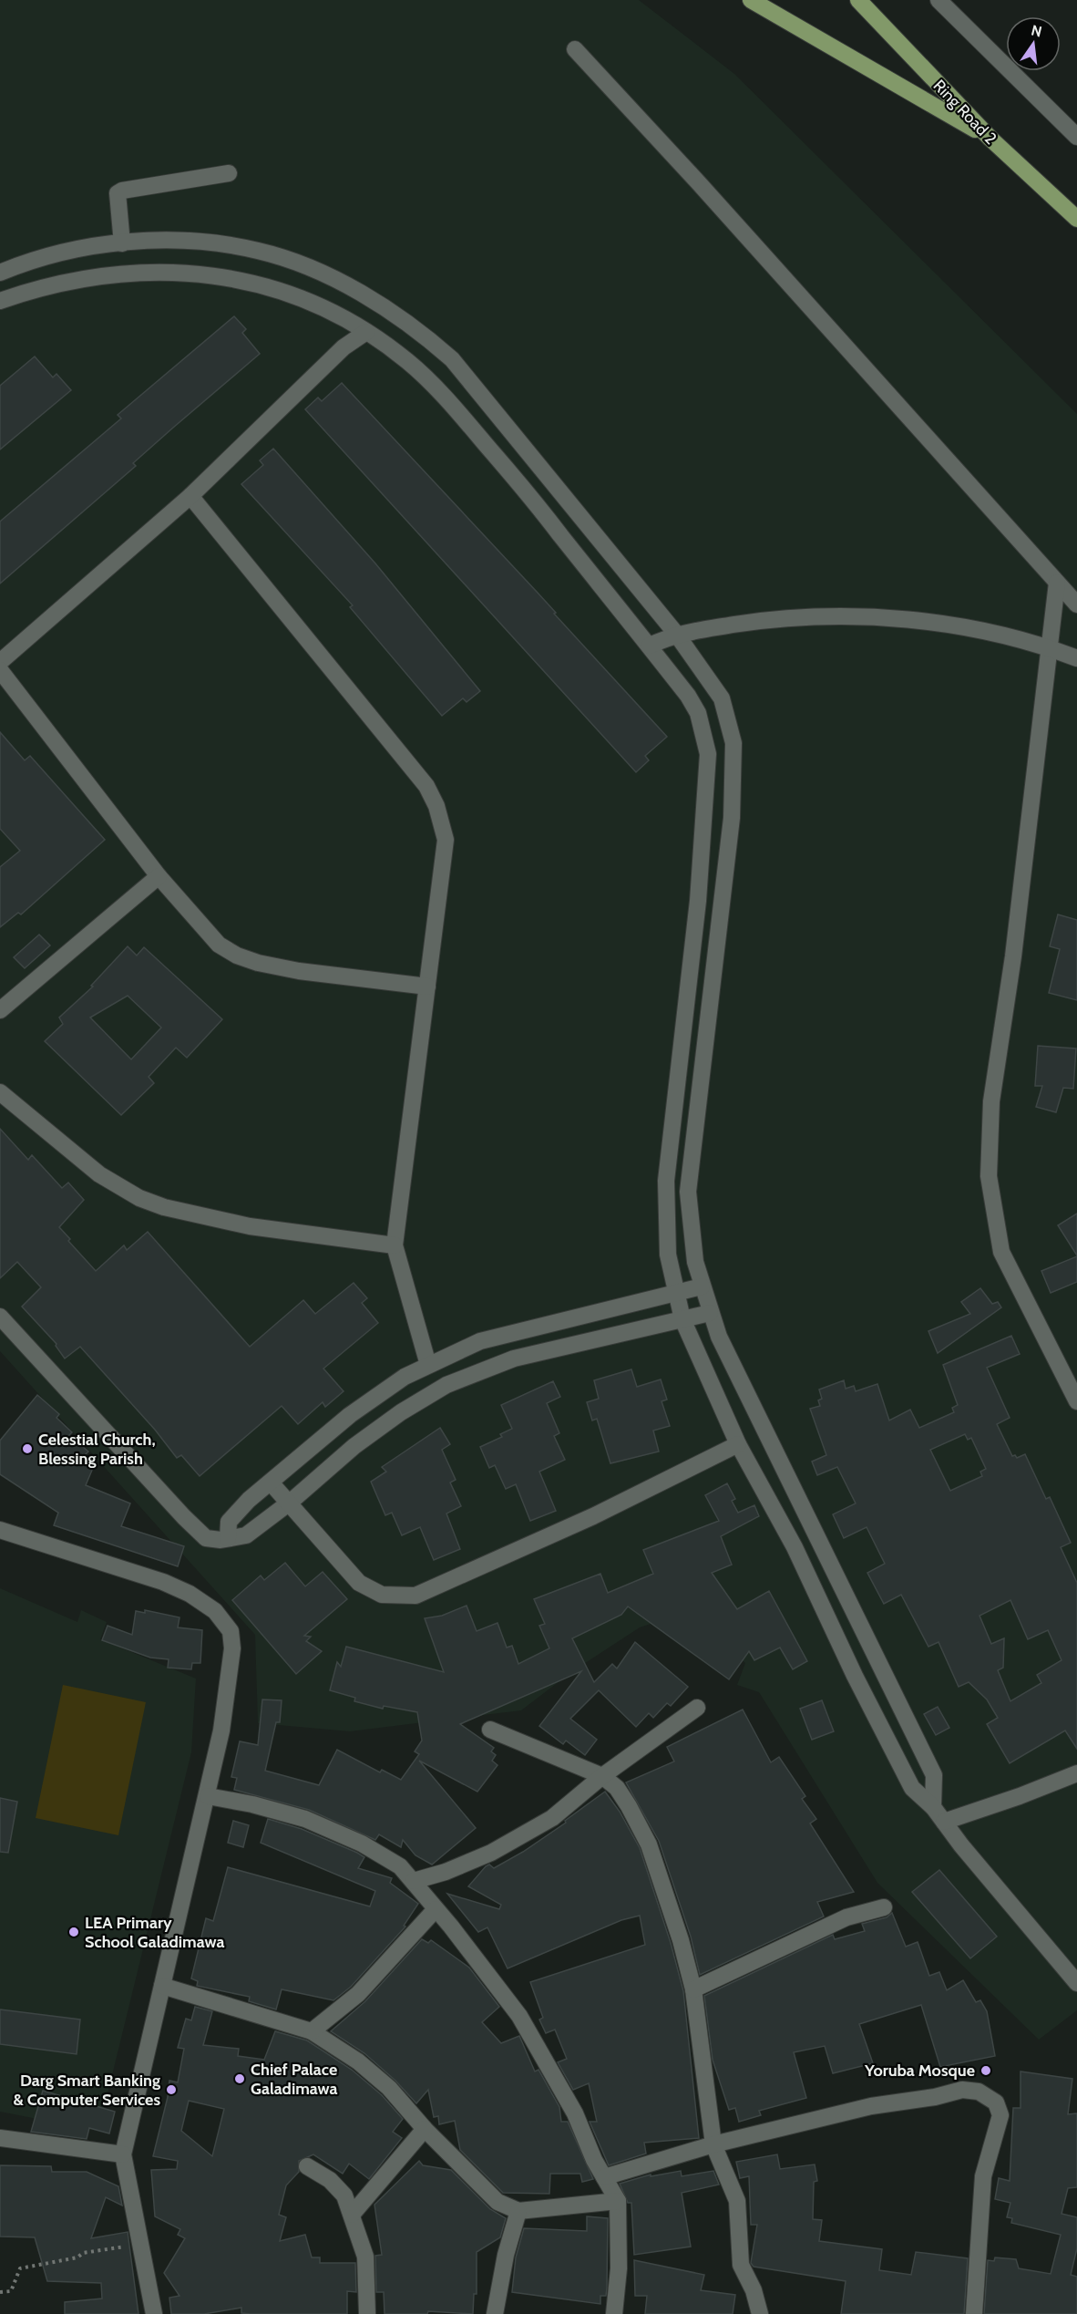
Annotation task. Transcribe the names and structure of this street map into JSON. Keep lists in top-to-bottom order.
{
  "streets": {
    "main road": ["Ring Road 2"]
  },
  "places": [
    "Celestial Church, Blessing Parish",
    "LEA Primary School Galadimawa",
    "Yoruba Mosque",
    "Chief Palace Galadimawa",
    "Darg Smart Banking & Computer Services"
  ],
  "north": "top"
}
